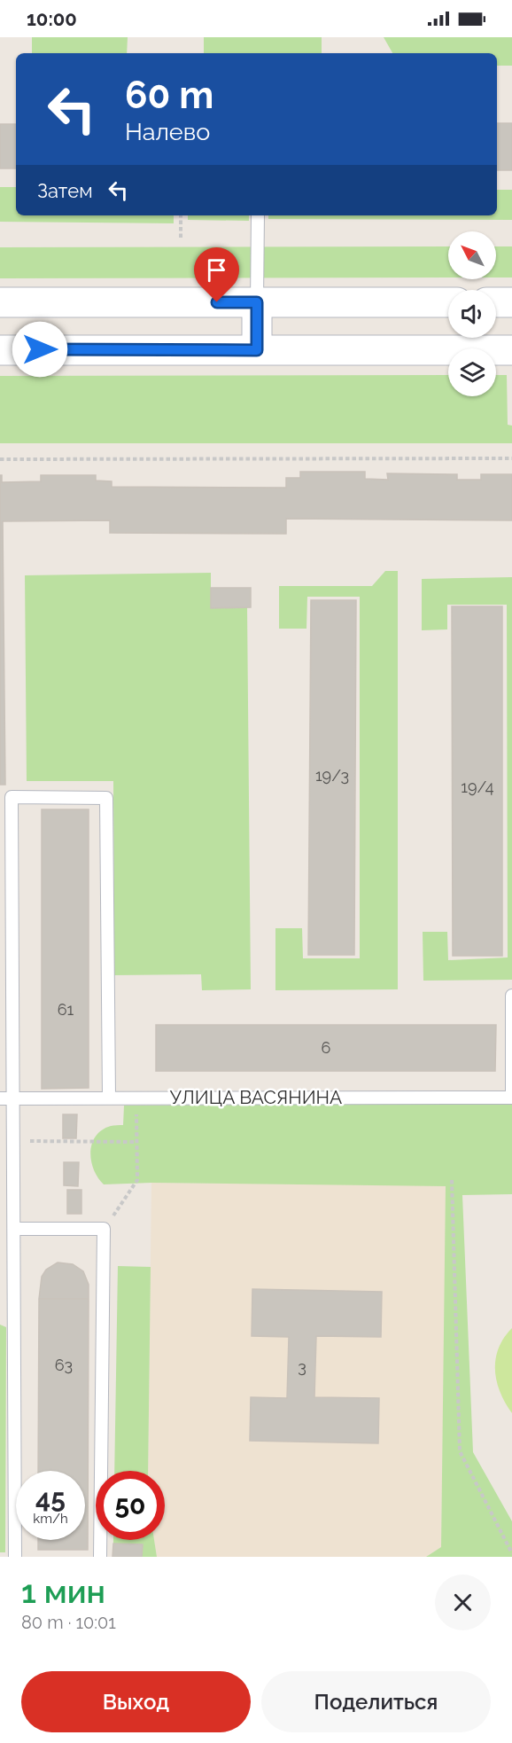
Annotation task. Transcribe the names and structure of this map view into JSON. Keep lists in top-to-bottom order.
{
  "streets": {
    "lane": ["УЛИЦА ВАСЯНИНА"]
  },
  "house_numbers": [
    "19/3",
    "19/4",
    "61",
    "6",
    "63",
    "3"
  ],
  "north": "top left",
  "page": {
    "status": "10:00",
    "turn": ["60 m", "Налево"],
    "then": "Затем",
    "speed": "45 km/h",
    "limit": "50",
    "heading": ["1 мин", "80 m · 10:01"],
    "buttons": ["Выход", "Поделиться"]
  }
}
